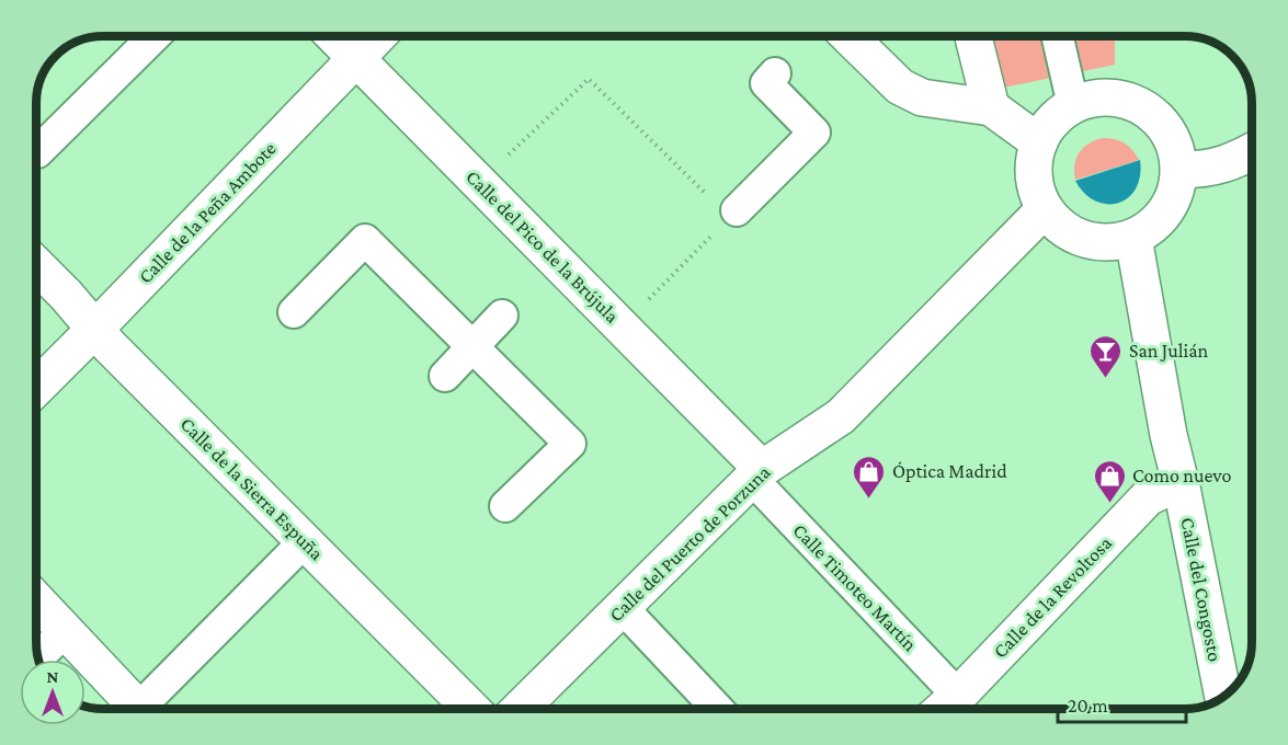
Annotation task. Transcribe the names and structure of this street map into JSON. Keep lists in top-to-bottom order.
{
  "streets": {
    "street": [
      "Calle de la Peña Ambote",
      "Calle del Pico de la Brújula",
      "Calle de la Sierra Espuña",
      "Calle del Puerto de Porzuna",
      "Calle Timoteo Martín",
      "Calle del Congosto",
      "Calle de la Revoltosa"
    ]
  },
  "crossings": [
    ["Calle de la Peña Ambote", "Calle del Pico de la Brújula"],
    ["Calle de la Peña Ambote", "Calle de la Sierra Espuña"],
    ["Calle del Pico de la Brújula", "Calle del Puerto de Porzuna"],
    ["Calle del Pico de la Brújula", "Calle Timoteo Martín"],
    ["Calle del Puerto de Porzuna", "Calle Timoteo Martín"],
    ["Calle del Puerto de Porzuna", "Calle del Congosto"],
    ["Calle Timoteo Martín", "Calle de la Revoltosa"],
    ["Calle del Congosto", "Calle de la Revoltosa"]
  ],
  "places": {
    "bar": ["San Julián"],
    "shop": ["Óptica Madrid", "Como nuevo"]
  },
  "scale_bar": "20 m",
  "north": "top"
}
